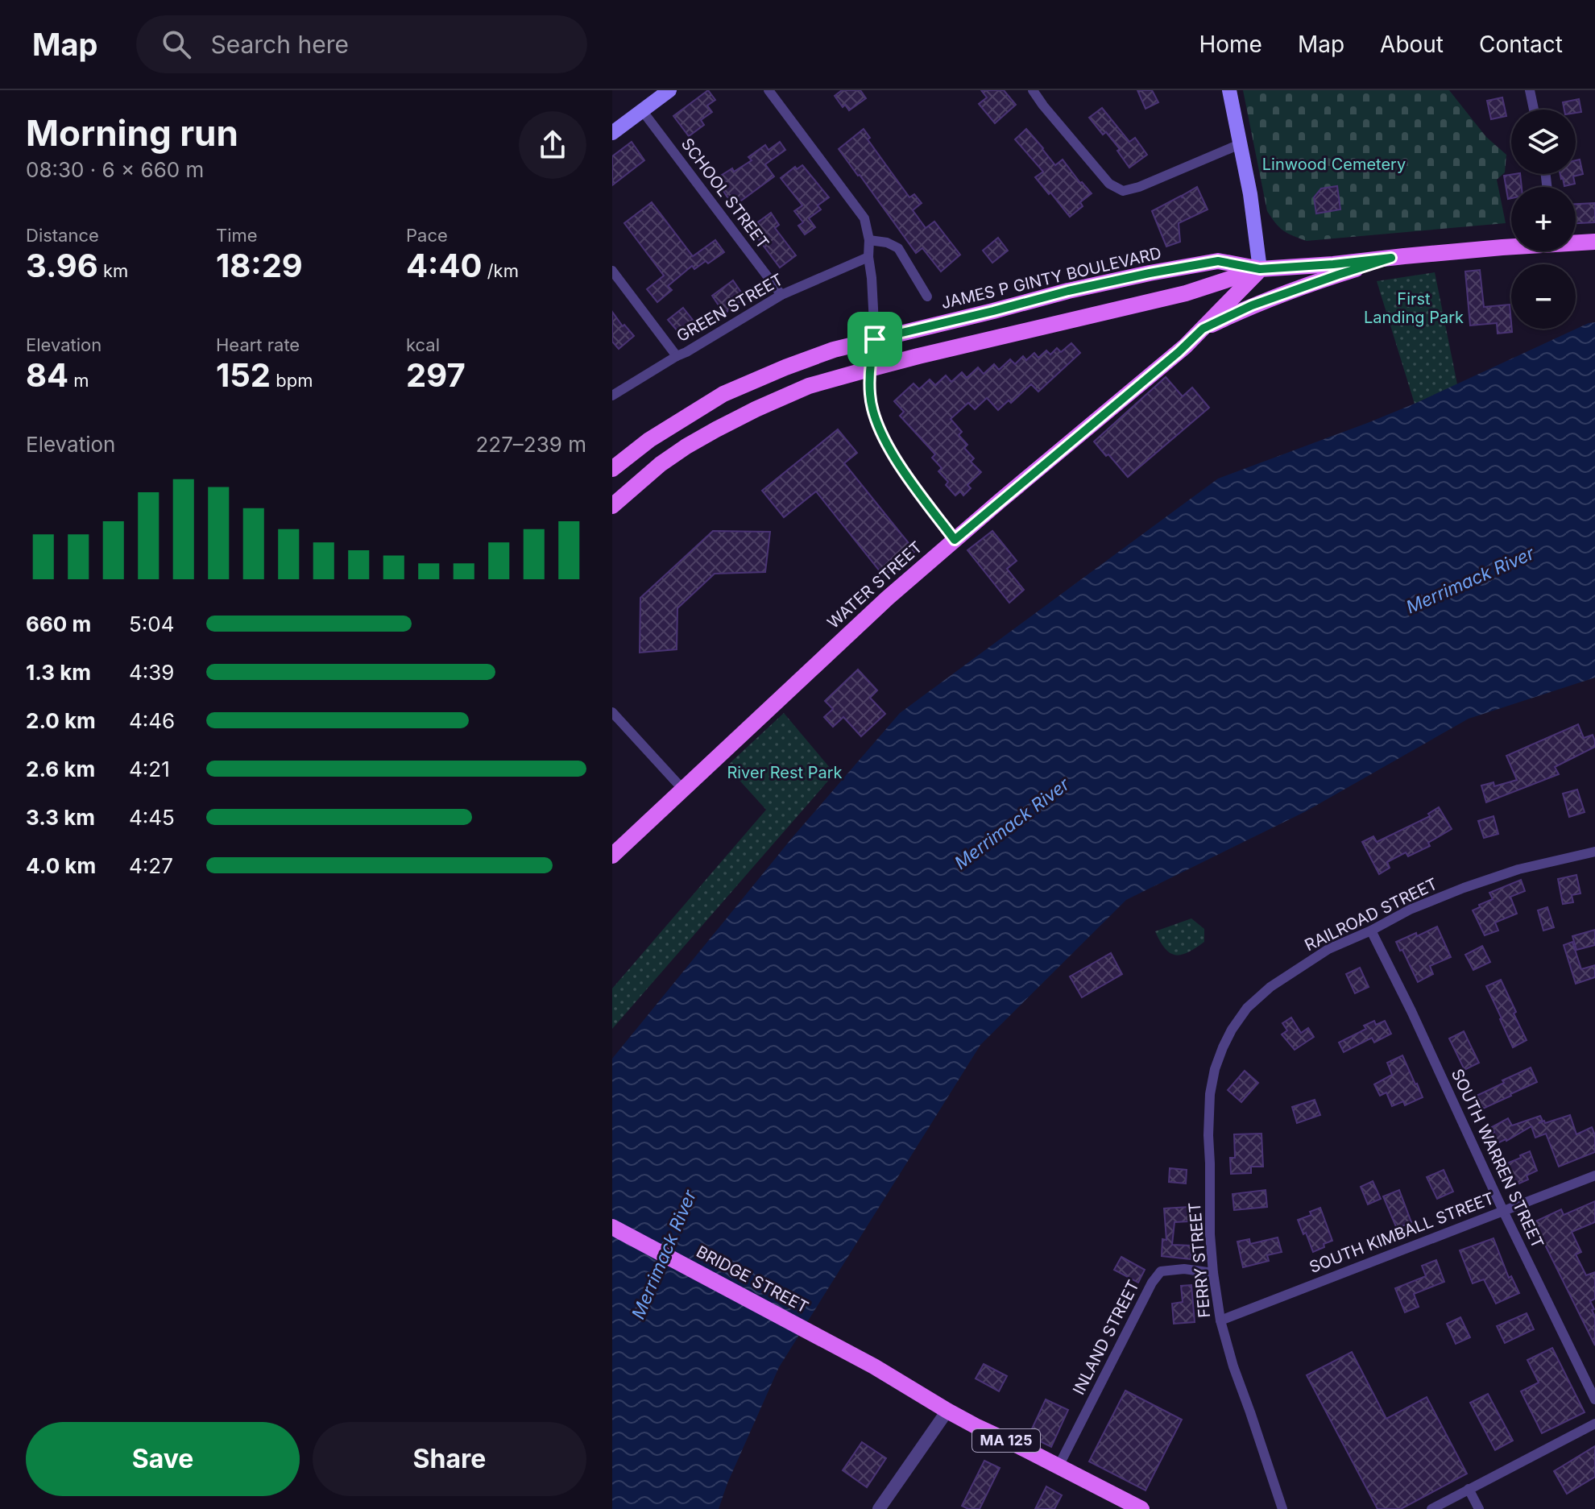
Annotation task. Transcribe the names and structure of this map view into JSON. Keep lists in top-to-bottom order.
{
  "streets": {
    "main road": [
      "JAMES P GINTY BOULEVARD",
      "WATER STREET",
      "BRIDGE STREET",
      "MA 125"
    ],
    "street": [
      "SCHOOL STREET",
      "GREEN STREET",
      "RAILROAD STREET",
      "SOUTH WARREN STREET",
      "SOUTH KIMBALL STREET",
      "FERRY STREET",
      "INLAND STREET"
    ]
  },
  "crossings": [
    ["SCHOOL STREET", "GREEN STREET"],
    ["JAMES P GINTY BOULEVARD", "WATER STREET"],
    ["RAILROAD STREET", "SOUTH WARREN STREET"],
    ["RAILROAD STREET", "FERRY STREET"],
    ["SOUTH WARREN STREET", "SOUTH KIMBALL STREET"],
    ["SOUTH KIMBALL STREET", "FERRY STREET"],
    ["FERRY STREET", "INLAND STREET"],
    ["BRIDGE STREET", "MA 125"],
    ["INLAND STREET", "MA 125"]
  ],
  "water": ["Merrimack River"],
  "parks": ["Linwood Cemetery", "First Landing Park", "River Rest Park"],
  "page": {
    "header": "Map",
    "search": "Search here",
    "nav": [
      "Home",
      "Map",
      "About",
      "Contact"
    ],
    "heading": ["Morning run", "08:30 · 6 × 660 m"],
    "map_buttons": ["+", "−"],
    "stats": [
      ["Distance", "3.96 km"],
      ["Time", "18:29"],
      ["Pace", "4:40 /km"],
      ["Elevation", "84 m"],
      ["Heart rate", "152 bpm"],
      ["kcal", "297"]
    ],
    "chart": ["Elevation", "227–239 m"],
    "list": [
      {
        "name": "660 m",
        "note": "5:04"
      },
      {
        "name": "1.3 km",
        "note": "4:39"
      },
      {
        "name": "2.0 km",
        "note": "4:46"
      },
      {
        "name": "2.6 km",
        "note": "4:21"
      },
      {
        "name": "3.3 km",
        "note": "4:45"
      },
      {
        "name": "4.0 km",
        "note": "4:27"
      }
    ],
    "buttons": ["Save", "Share"]
  }
}
